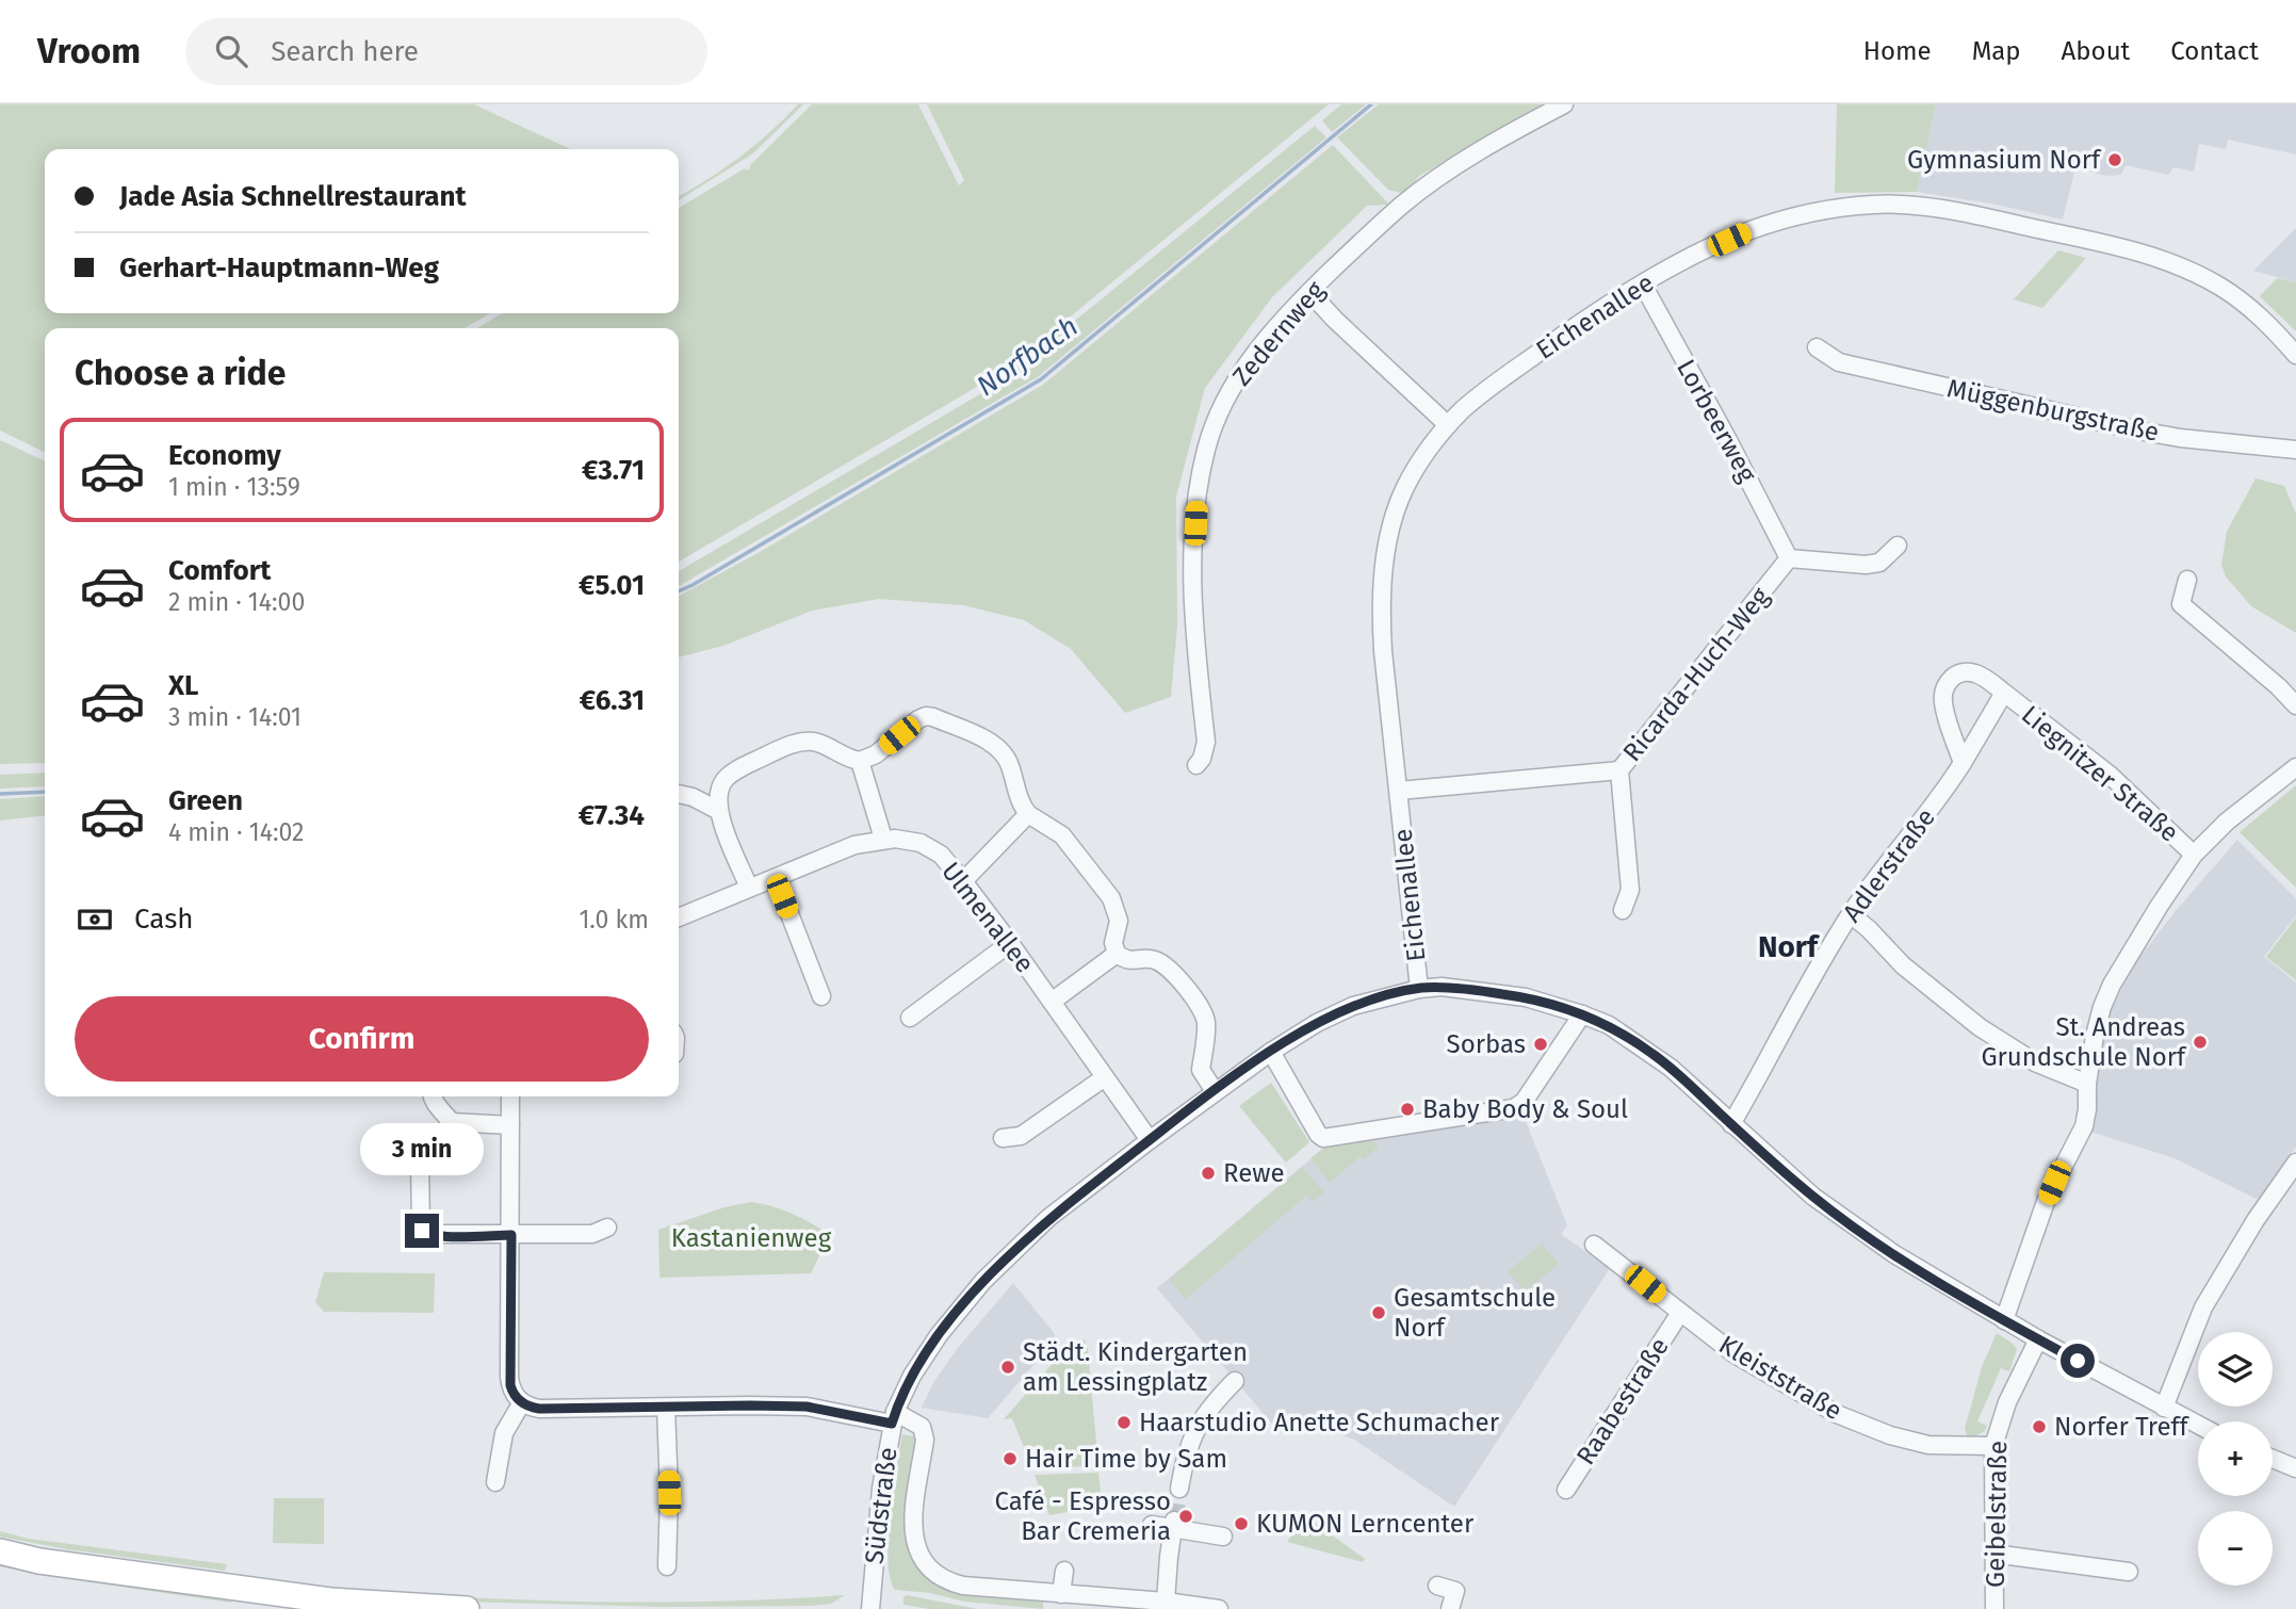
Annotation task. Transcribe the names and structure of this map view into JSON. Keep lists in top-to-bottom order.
{
  "streets": {
    "street": [
      "Eichenallee",
      "Zedernweg",
      "Müggenburgstraße",
      "Lorbeerweg",
      "Ricarda-Huch-Weg",
      "Liegnitzer Straße",
      "Adlerstraße",
      "Ulmenallee",
      "Kleiststraße",
      "Raabestraße",
      "Südstraße",
      "Geibelstraße"
    ]
  },
  "crossings": [
    ["Eichenallee", "Lorbeerweg"],
    ["Eichenallee", "Südstraße"],
    ["Lorbeerweg", "Ricarda-Huch-Weg"],
    ["Liegnitzer Straße", "Adlerstraße"],
    ["Adlerstraße", "Südstraße"],
    ["Ulmenallee", "Südstraße"],
    ["Kleiststraße", "Raabestraße"],
    ["Kleiststraße", "Geibelstraße"],
    ["Südstraße", "Geibelstraße"]
  ],
  "districts": ["Norf"],
  "water": ["Norfbach"],
  "parks": ["Kastanienweg"],
  "places": [
    "Gymnasium Norf",
    "St. Andreas Grundschule Norf",
    "Sorbas",
    "Baby Body & Soul",
    "Rewe",
    "Gesamtschule Norf",
    "Städt. Kindergarten am Lessingplatz",
    "Haarstudio Anette Schumacher",
    "Norfer Treff",
    "Hair Time by Sam",
    "Café - Espresso Bar Cremeria",
    "KUMON Lerncenter"
  ],
  "page": {
    "header": "Vroom",
    "search": "Search here",
    "nav": [
      "Home",
      "Map",
      "About",
      "Contact"
    ],
    "banner": ["Jade Asia Schnellrestaurant", "Gerhart-Hauptmann-Weg"],
    "heading": "Choose a ride",
    "list": [
      {
        "name": "Economy",
        "note": "1 min · 13:59",
        "value": "€3.71"
      },
      {
        "name": "Comfort",
        "note": "2 min · 14:00",
        "value": "€5.01"
      },
      {
        "name": "XL",
        "note": "3 min · 14:01",
        "value": "€6.31"
      },
      {
        "name": "Green",
        "note": "4 min · 14:02",
        "value": "€7.34"
      }
    ],
    "pay": ["Cash", "1.0 km"],
    "buttons": "Confirm",
    "bubble": "3 min",
    "map_buttons": ["+", "−"]
  }
}
